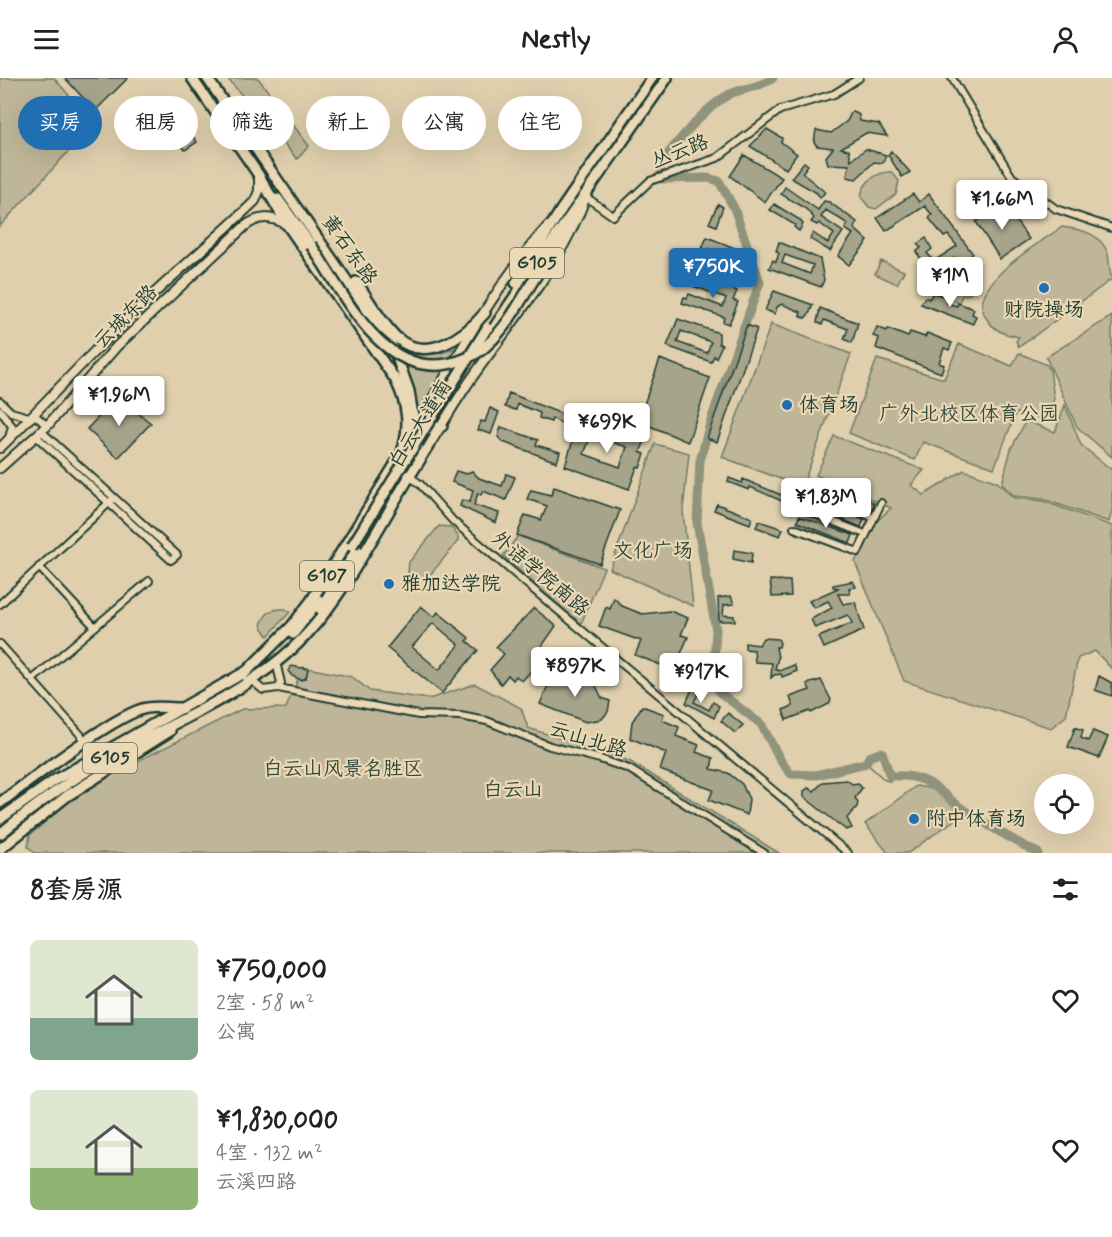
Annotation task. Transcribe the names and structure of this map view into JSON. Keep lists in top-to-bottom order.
{
  "streets": {
    "highway": [
      "黄石东路",
      "G105",
      "白云大道南",
      "G107"
    ],
    "main road": ["云城东路"],
    "street": ["丛云路", "外语学院南路", "云山北路"]
  },
  "crossings": [
    ["丛云路", "G105"],
    ["丛云路", "白云大道南"],
    ["黄石东路", "云城东路"],
    ["黄石东路", "白云大道南"],
    ["G105", "白云大道南"],
    ["白云大道南", "外语学院南路"],
    ["白云大道南", "云山北路"]
  ],
  "parks": [
    "广外北校区体育公园",
    "文化广场",
    "白云山风景名胜区",
    "白云山"
  ],
  "places": [
    "财院操场",
    "体育场",
    "雅加达学院",
    "附中体育场"
  ],
  "page": {
    "header": "Nestly",
    "chip": [
      "买房",
      "租房",
      "筛选",
      "新上",
      "公寓",
      "住宅"
    ],
    "price": [
      "¥1.66M",
      "¥750K",
      "¥1M",
      "¥1.96M",
      "¥699K",
      "¥1.83M",
      "¥897K",
      "¥917K"
    ],
    "heading": "8套房源",
    "list": [
      {
        "name": "¥750,000",
        "note": "2室 · 58 m² · 公寓"
      },
      {
        "name": "¥1,830,000",
        "note": "4室 · 132 m² · 云溪四路"
      }
    ]
  }
}
